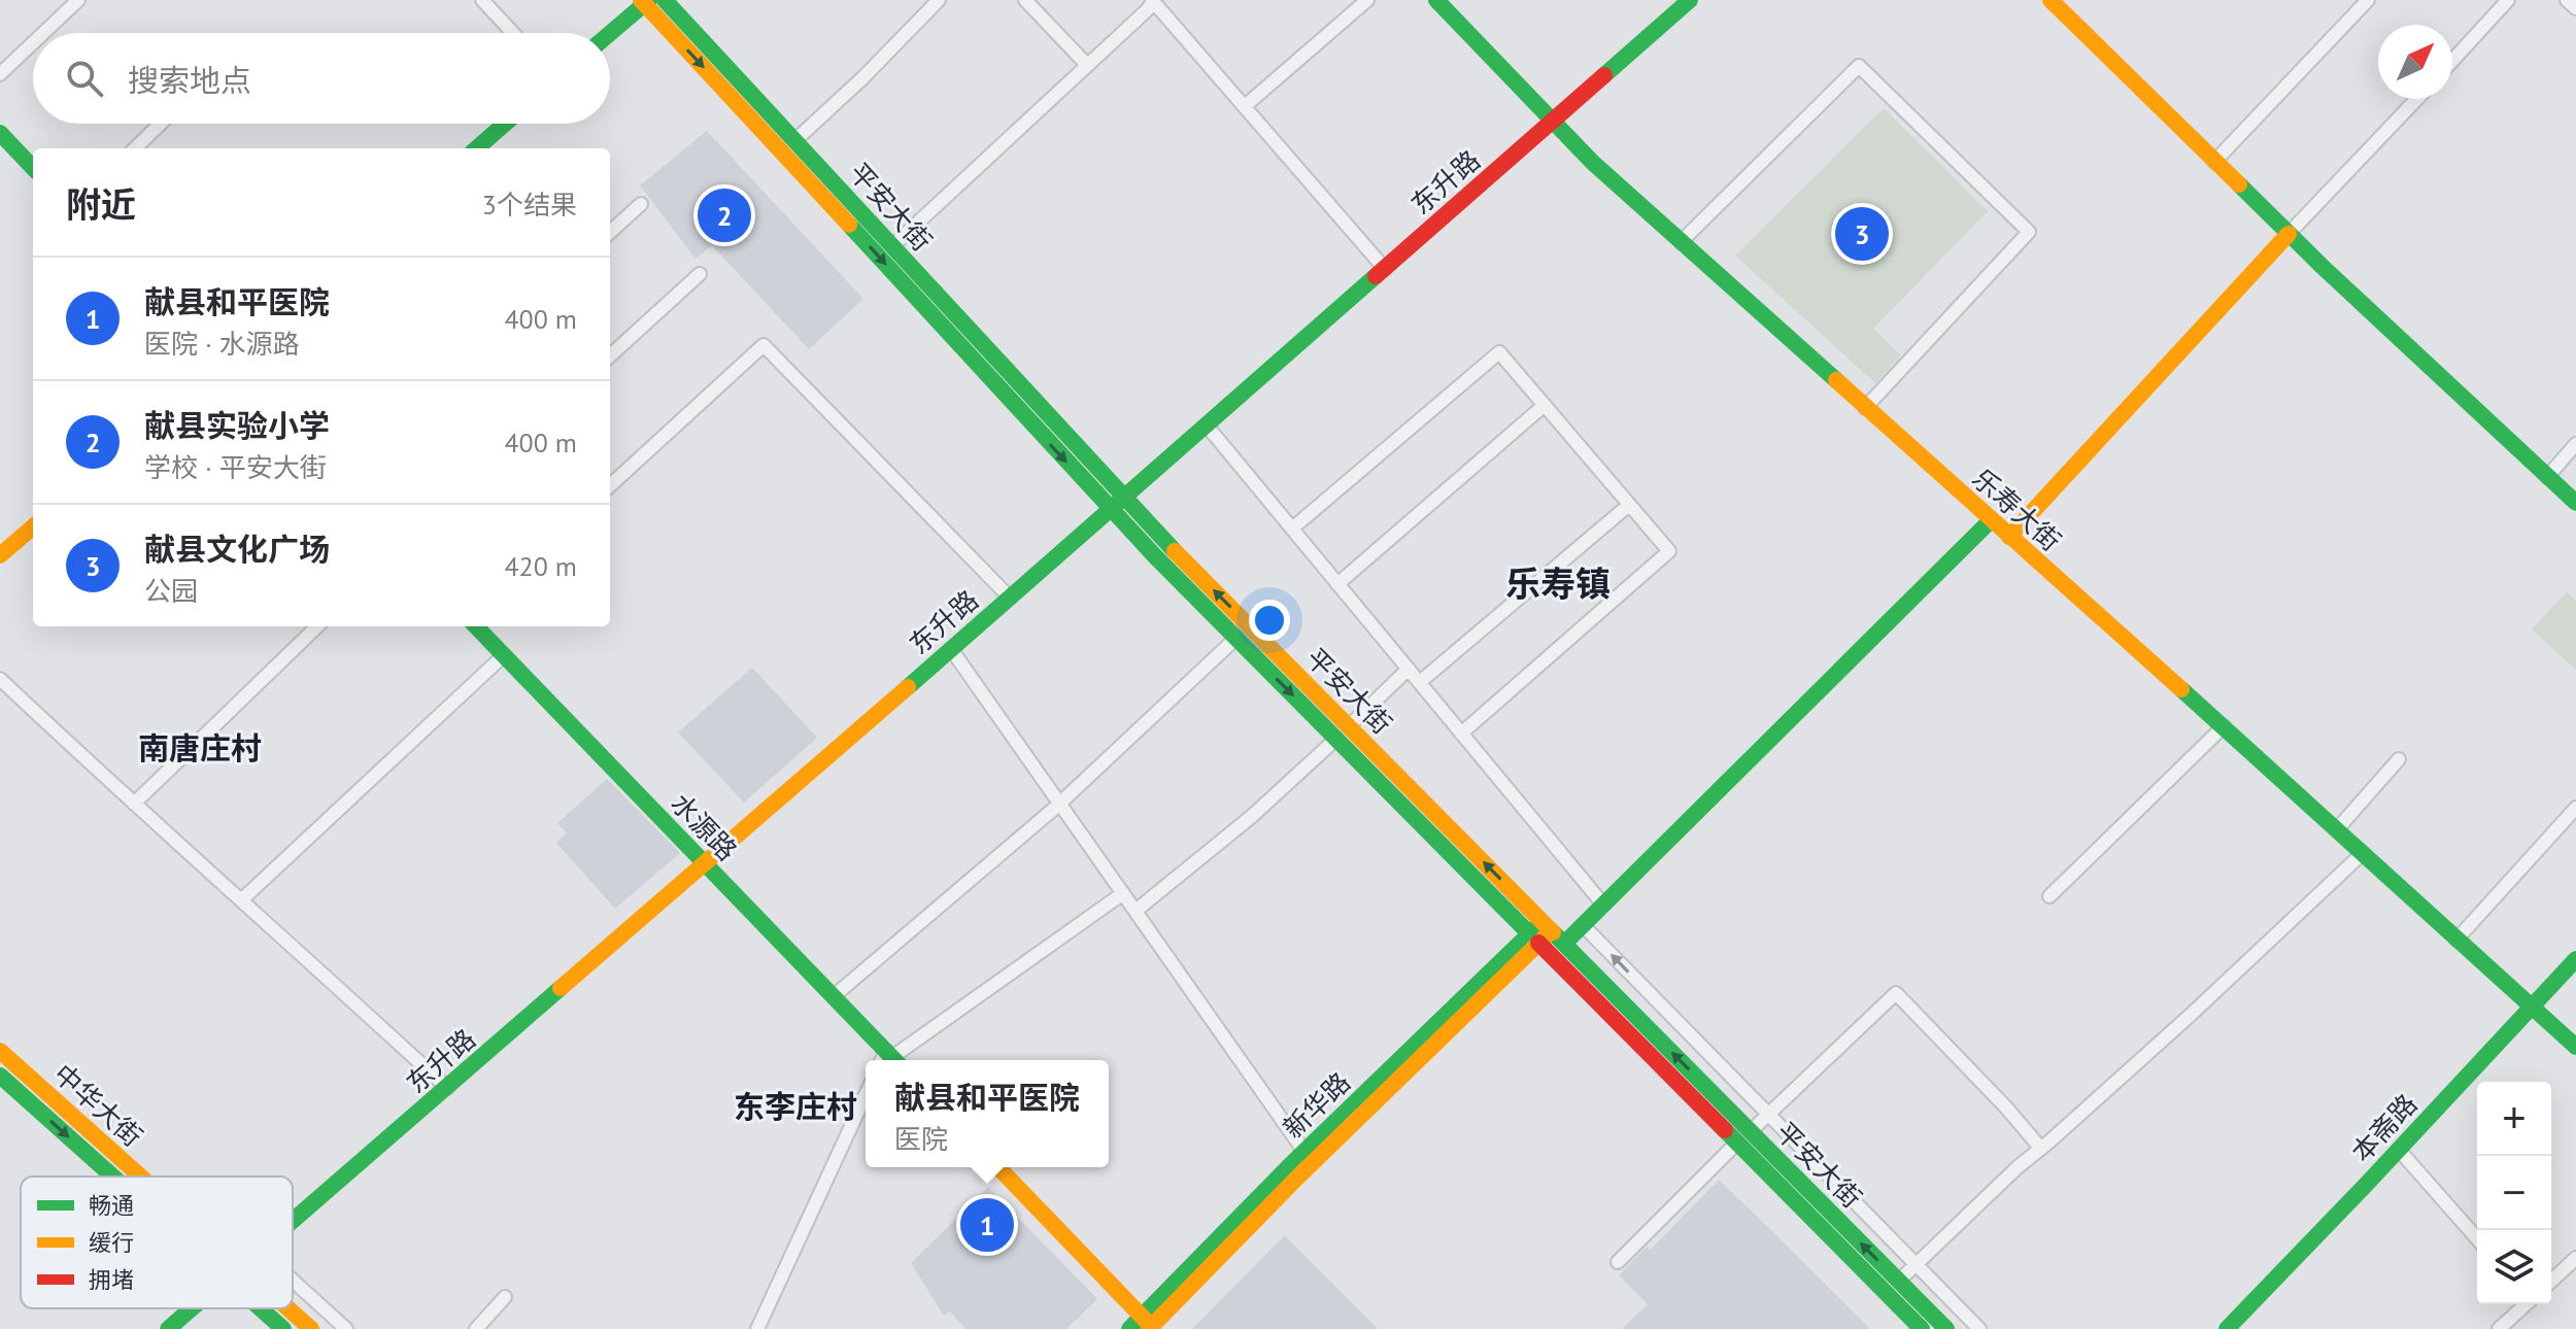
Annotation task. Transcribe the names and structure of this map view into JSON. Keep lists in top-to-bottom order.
{
  "streets": {
    "main road": [
      "东升路",
      "平安大街",
      "乐寿大街",
      "水源路",
      "中华大街",
      "新华路",
      "本斋路"
    ]
  },
  "crossings": [
    ["东升路", "平安大街"],
    ["东升路", "乐寿大街"],
    ["东升路", "水源路"],
    ["平安大街", "新华路"],
    ["乐寿大街", "本斋路"]
  ],
  "districts": ["乐寿镇", "南唐庄村", "东李庄村"],
  "legend": ["畅通", "缓行", "拥堵"],
  "north": "top right",
  "page": {
    "search": "搜索地点",
    "heading": ["附近", "3个结果"],
    "pins": ["2", "3", "1"],
    "list": [
      {
        "mark": "1",
        "name": "献县和平医院",
        "note": "医院 · 水源路",
        "value": "400 m"
      },
      {
        "mark": "2",
        "name": "献县实验小学",
        "note": "学校 · 平安大街",
        "value": "400 m"
      },
      {
        "mark": "3",
        "name": "献县文化广场",
        "note": "公园",
        "value": "420 m"
      }
    ],
    "popup": ["献县和平医院", "医院"],
    "map_buttons": ["+", "−"]
  }
}
